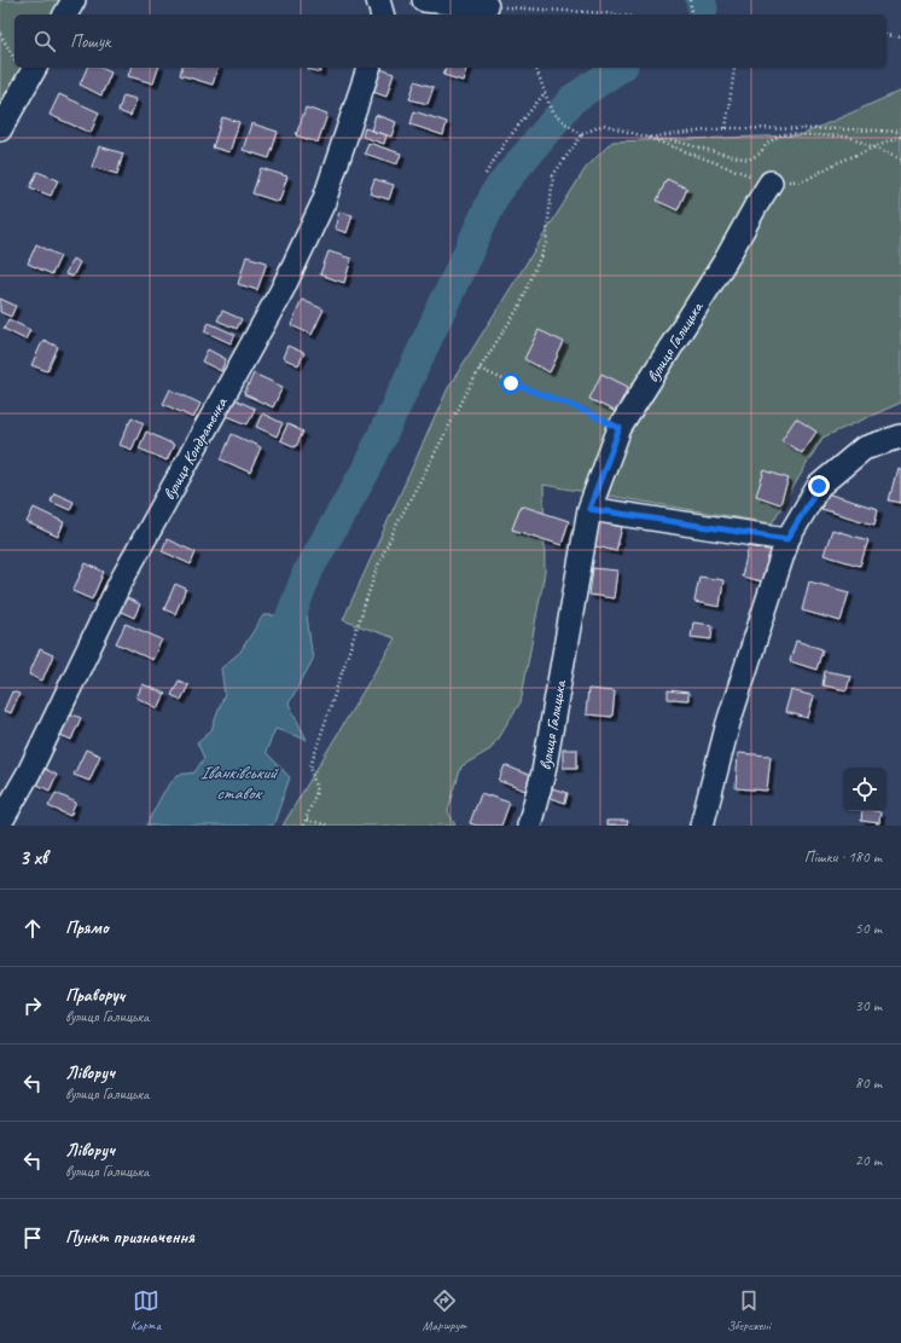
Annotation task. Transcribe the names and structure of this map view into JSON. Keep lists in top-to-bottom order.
{
  "streets": {
    "street": ["вулиця Галицька", "вулиця Кондратенка"]
  },
  "water": ["Іванківський ставок"],
  "page": {
    "search": "Пошук",
    "heading": ["3 хв", "Пішки · 180 m"],
    "list": [
      ["Прямо", "50 m"],
      ["Праворуч", "вулиця Галицька", "30 m"],
      ["Ліворуч", "вулиця Галицька", "80 m"],
      ["Ліворуч", "вулиця Галицька", "20 m"],
      "Пункт призначення"
    ],
    "nav": ["Карта", "Маршрут", "Збережені"]
  }
}
